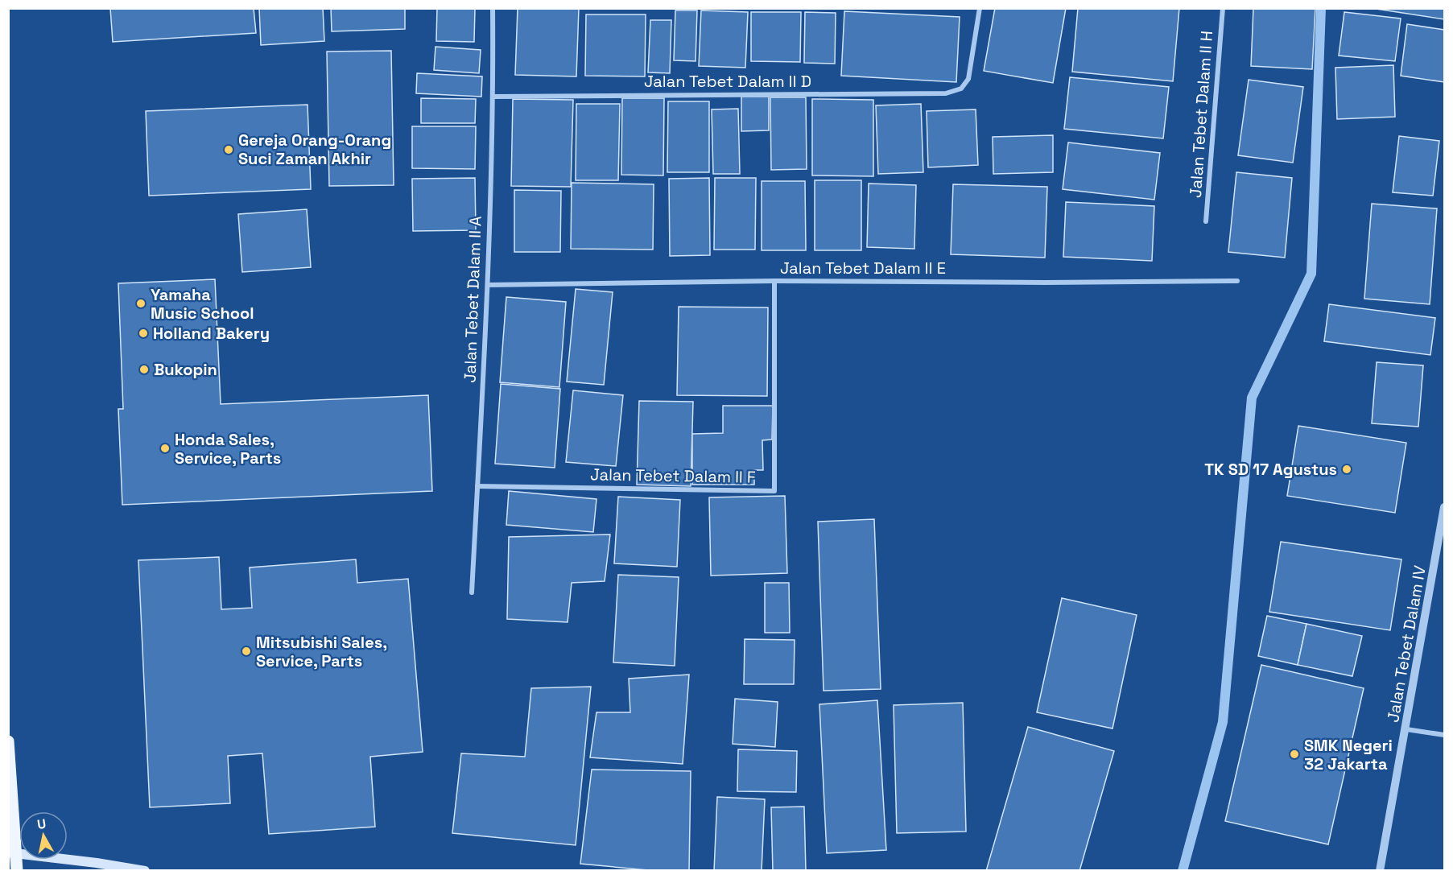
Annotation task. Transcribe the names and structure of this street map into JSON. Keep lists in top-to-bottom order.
{
  "streets": {
    "street": [
      "Jalan Tebet Dalam II D",
      "Jalan Tebet Dalam II H",
      "Jalan Tebet Dalam II E",
      "Jalan Tebet Dalam II A",
      "Jalan Tebet Dalam II F",
      "Jalan Tebet Dalam IV"
    ]
  },
  "crossings": [
    ["Jalan Tebet Dalam II D", "Jalan Tebet Dalam II A"],
    ["Jalan Tebet Dalam II E", "Jalan Tebet Dalam II A"],
    ["Jalan Tebet Dalam II E", "Jalan Tebet Dalam II F"],
    ["Jalan Tebet Dalam II A", "Jalan Tebet Dalam II F"]
  ],
  "places": [
    "Gereja Orang-Orang Suci Zaman Akhir",
    "Yamaha Music School",
    "Holland Bakery",
    "Bukopin",
    "Honda Sales, Service, Parts",
    "TK SD 17 Agustus",
    "Mitsubishi Sales, Service, Parts",
    "SMK Negeri 32 Jakarta"
  ],
  "north": "top"
}
